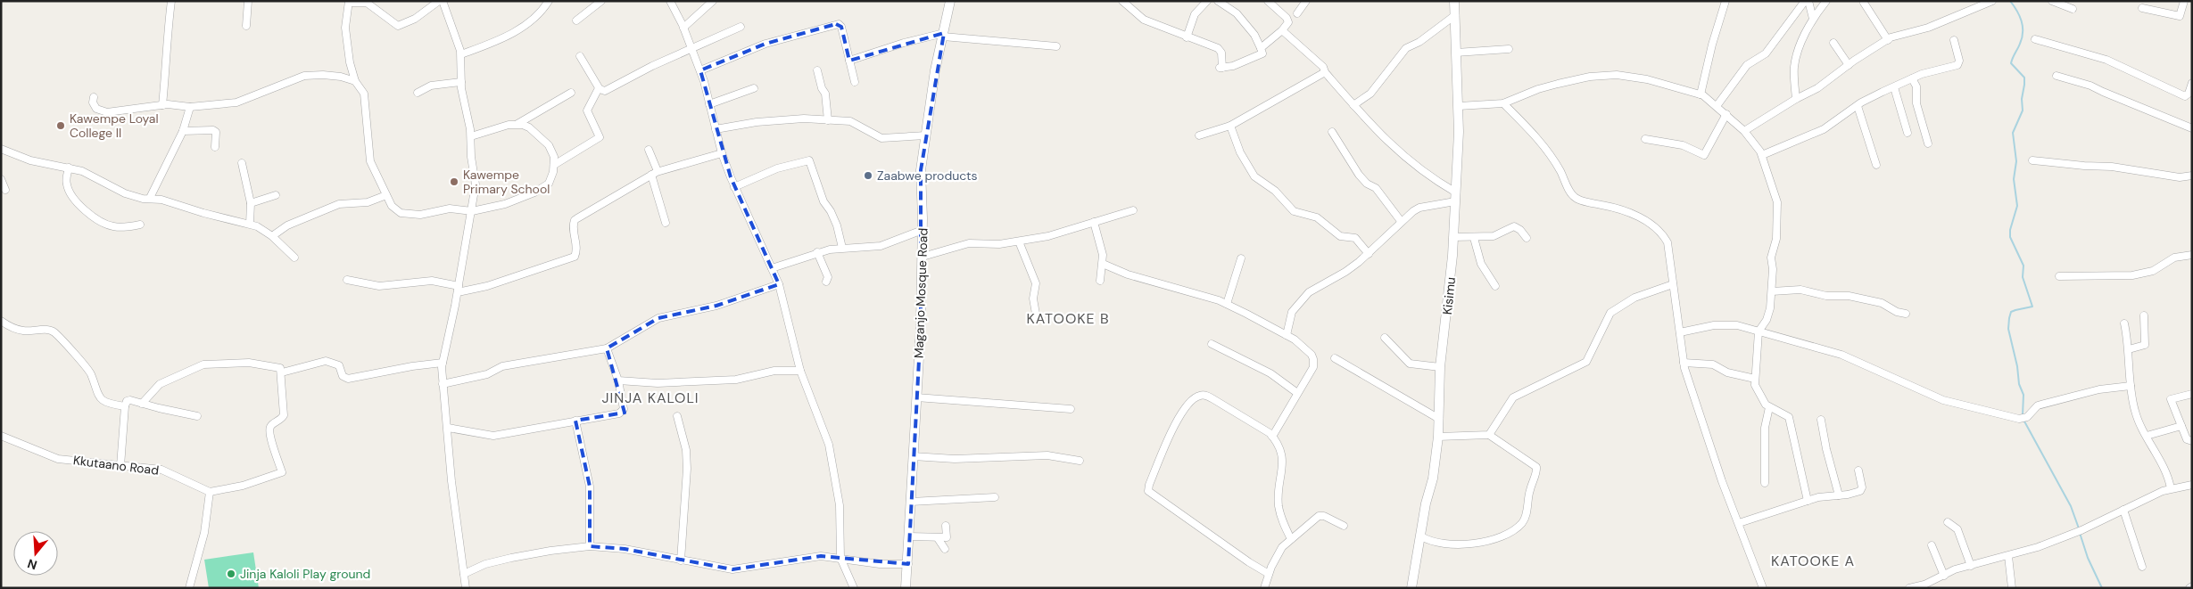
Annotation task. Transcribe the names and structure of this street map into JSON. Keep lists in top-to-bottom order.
{
  "streets": {
    "street": ["Maganjo Mosque Road", "Kisimu", "Kkutaano Road"]
  },
  "districts": ["KATOOKE B", "JINJA KALOLI", "KATOOKE A"],
  "places": [
    "Kawempe Loyal College II",
    "Zaabwe products",
    "Kawempe Primary School",
    "Jinja Kaloli Play ground"
  ],
  "north": "bottom"
}
